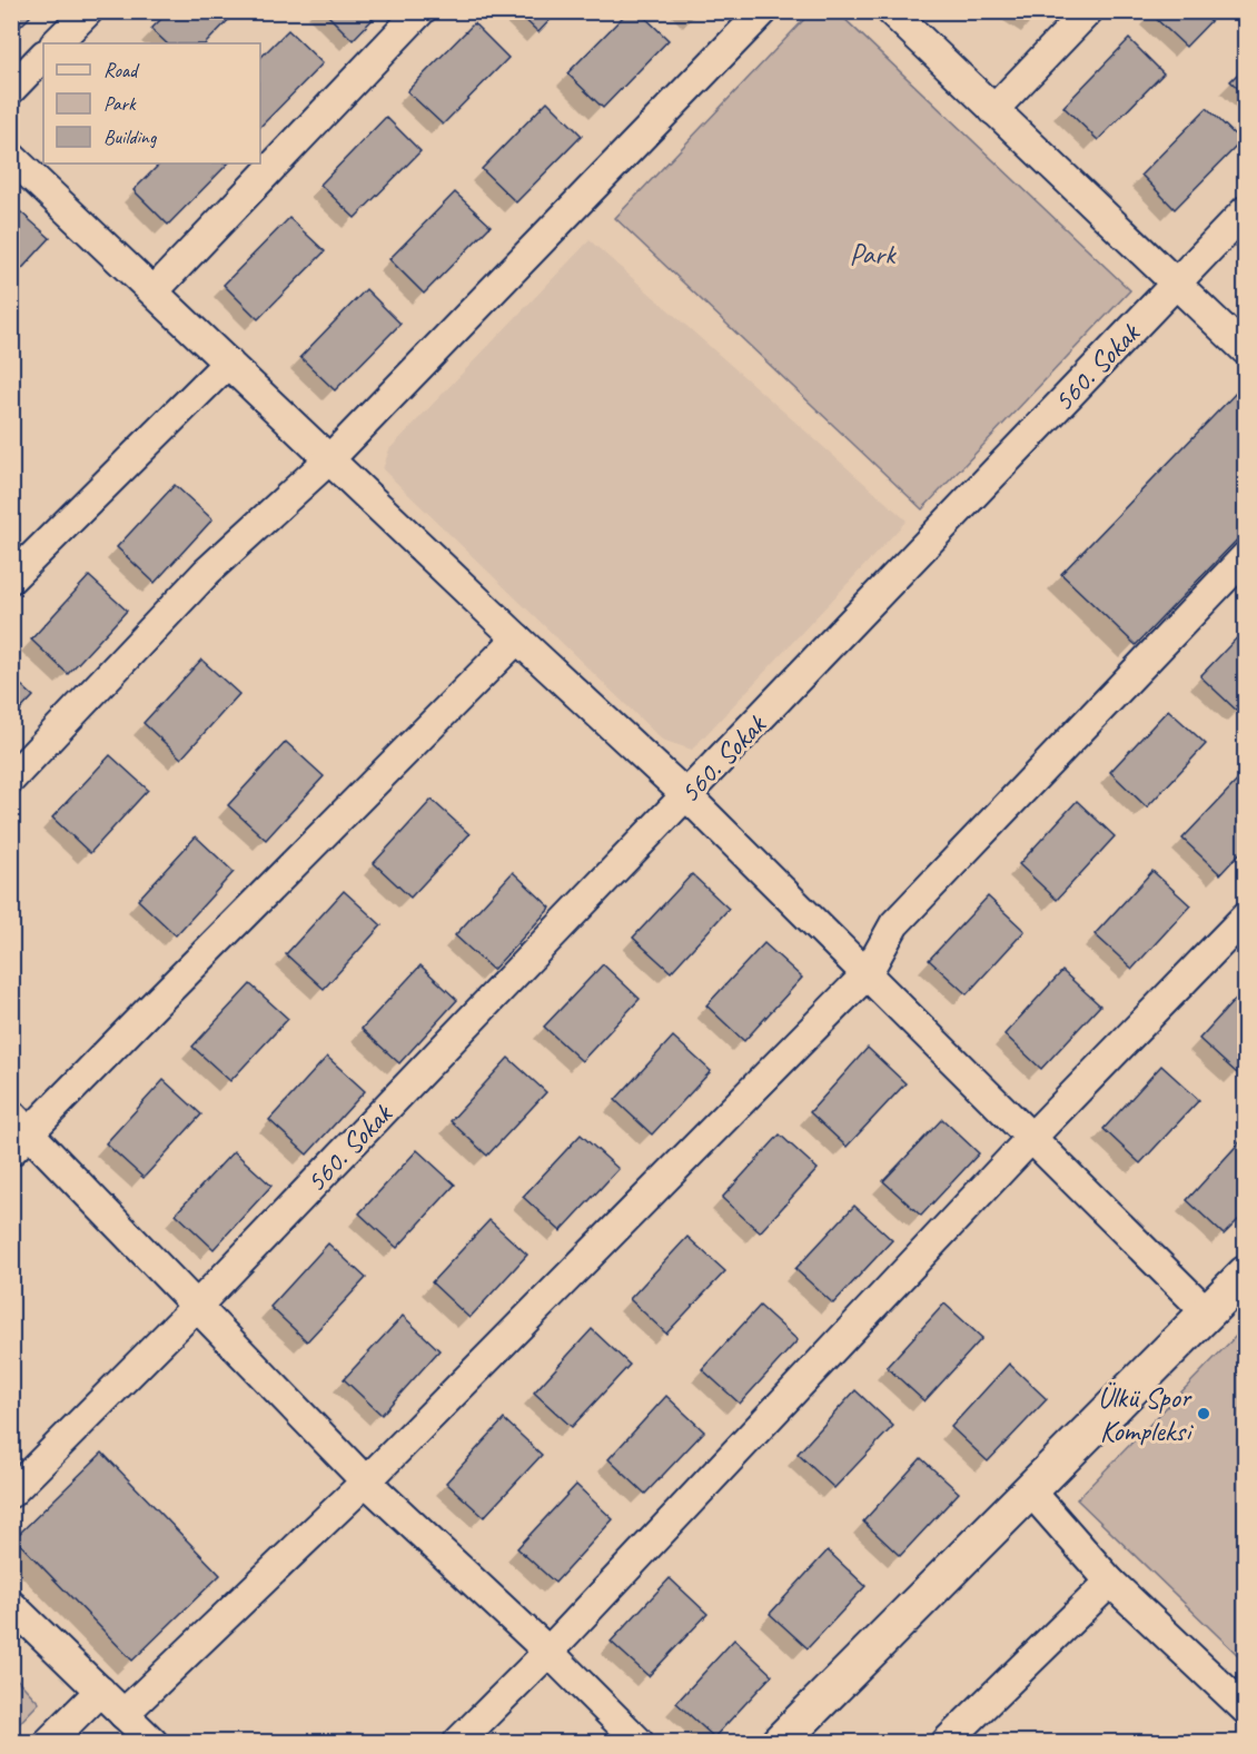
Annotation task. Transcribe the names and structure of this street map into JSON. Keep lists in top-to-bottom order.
{
  "streets": {
    "street": ["560. Sokak"]
  },
  "parks": ["Park"],
  "places": ["Ülkü Spor Kompleksi"],
  "legend": ["Road", "Park", "Building"]
}
